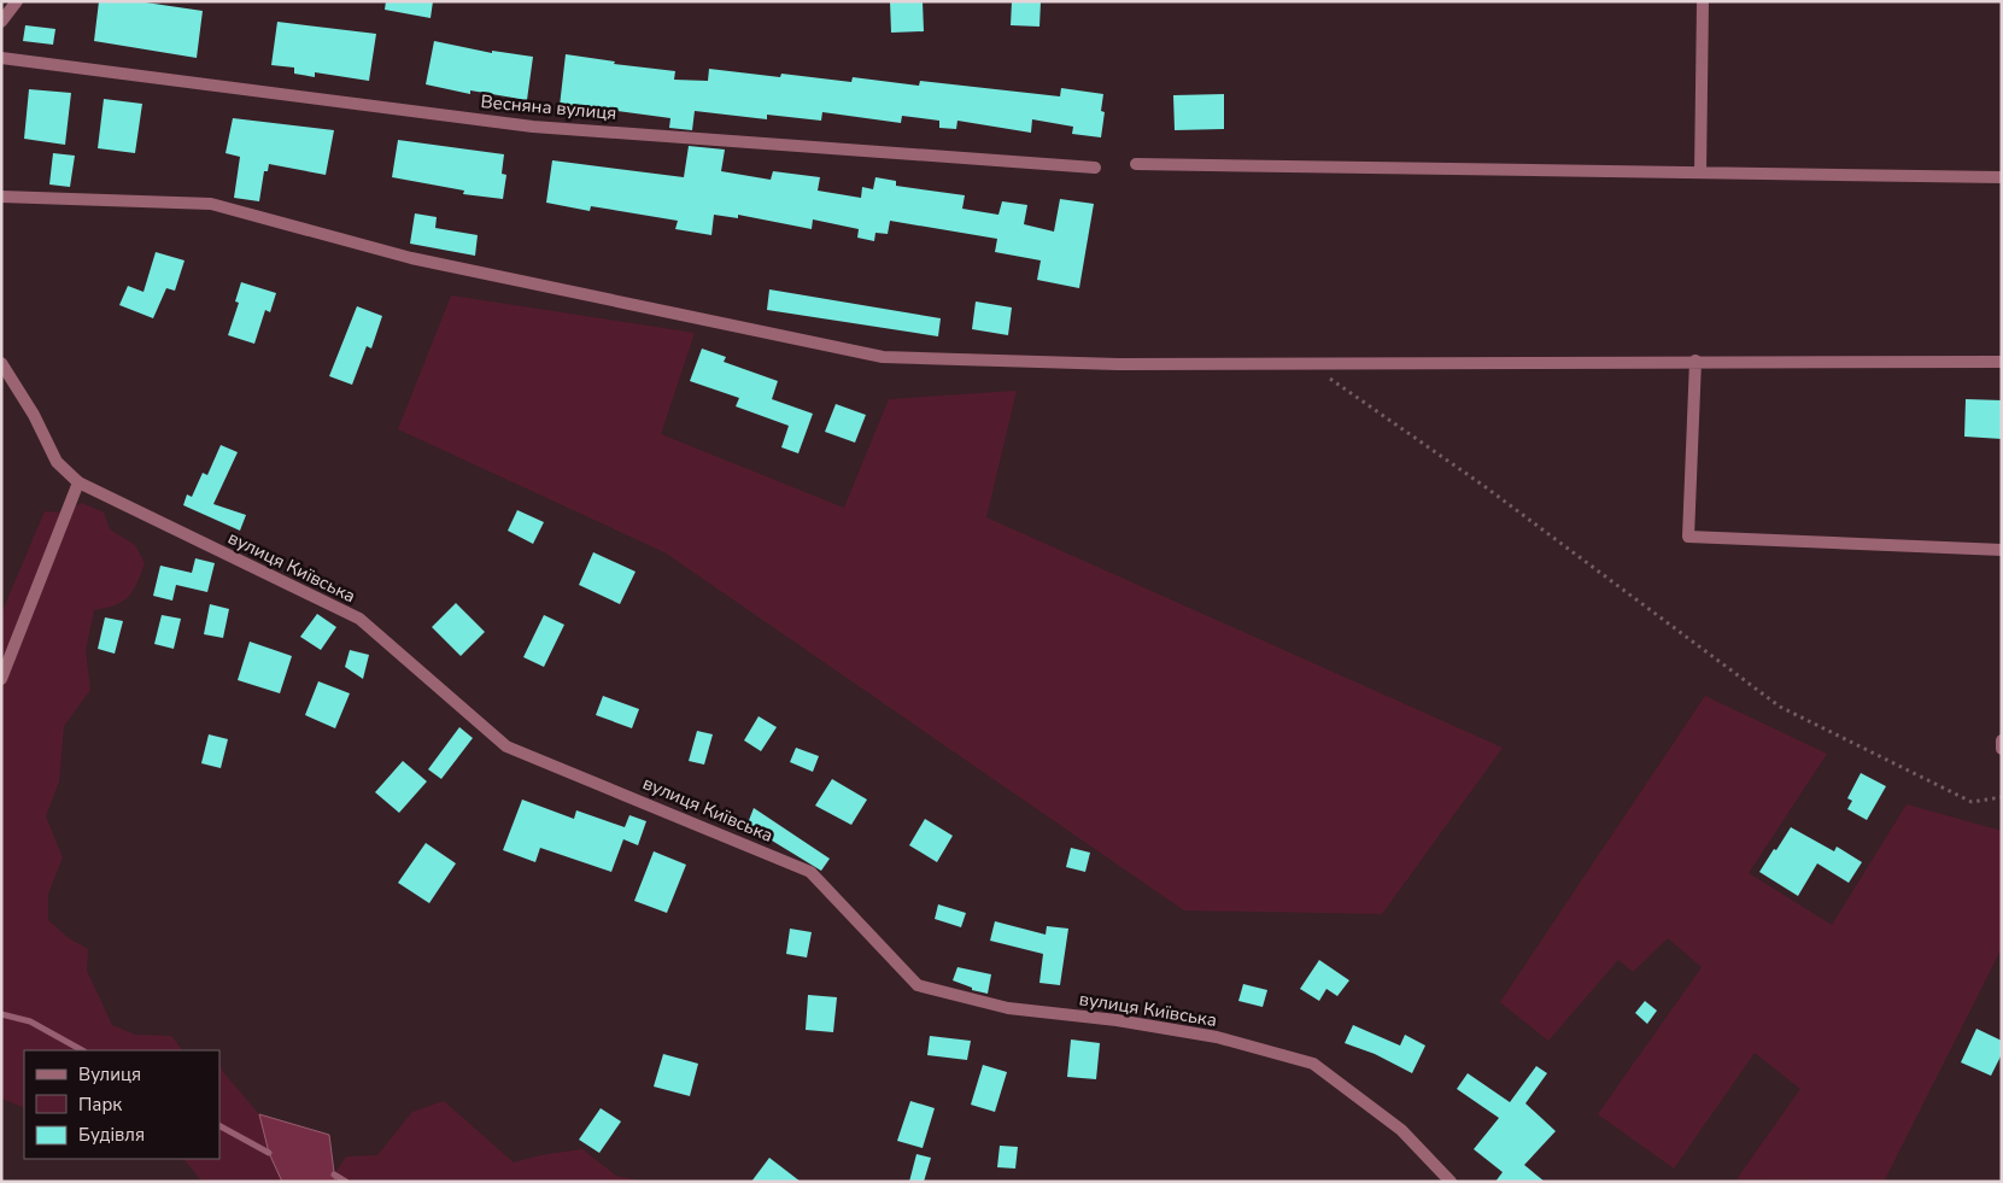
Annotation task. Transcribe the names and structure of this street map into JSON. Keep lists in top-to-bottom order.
{
  "streets": {
    "street": ["Весняна вулиця", "вулиця Київська"]
  },
  "legend": ["Вулиця", "Парк", "Будівля"]
}
